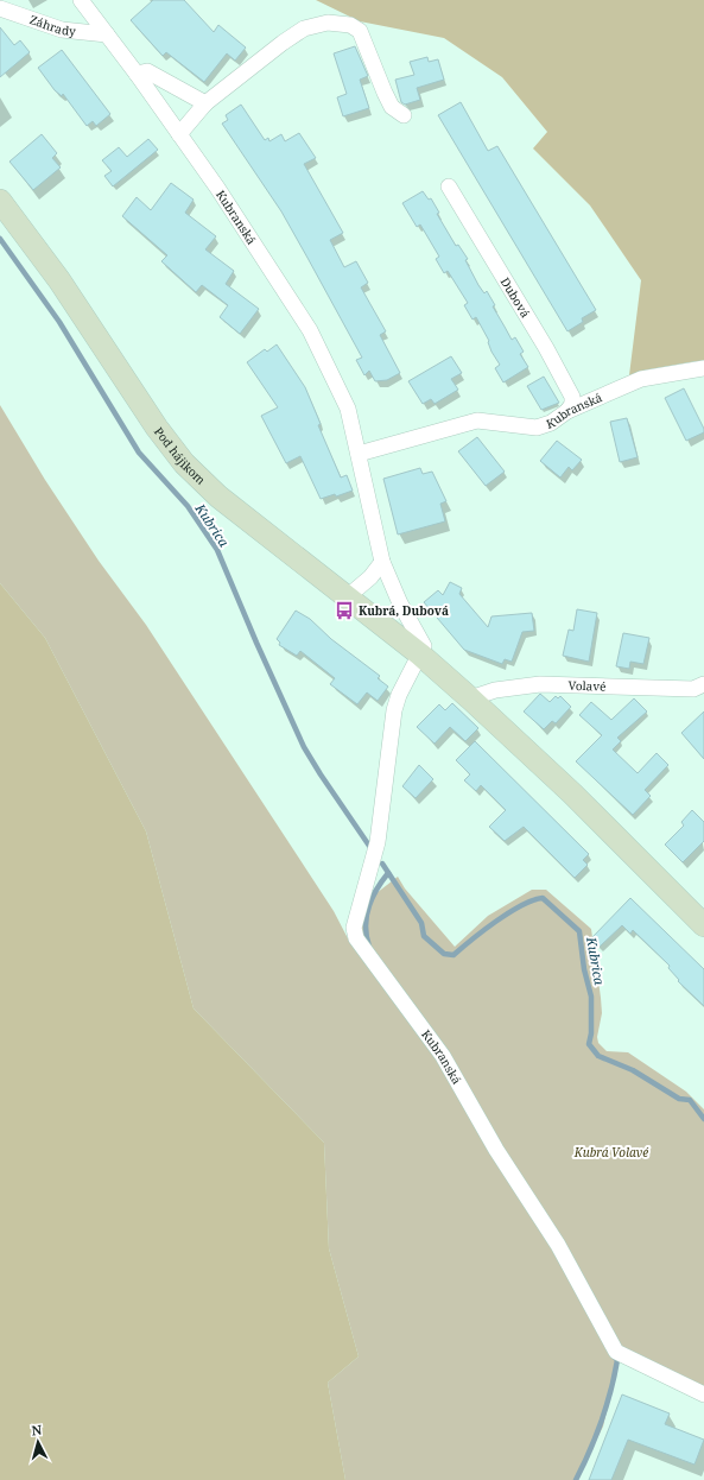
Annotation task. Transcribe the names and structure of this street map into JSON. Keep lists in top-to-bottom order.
{
  "streets": {
    "street": [
      "Záhrady",
      "Kubranská",
      "Dubová",
      "Pod hájikom",
      "Volavé"
    ]
  },
  "crossings": [
    ["Záhrady", "Kubranská"],
    ["Kubranská", "Dubová"],
    ["Kubranská", "Pod hájikom"]
  ],
  "water": ["Kubrica"],
  "parks": ["Kubrá Volavé"],
  "places": {
    "bus stop": ["Kubrá, Dubová"]
  },
  "north": "top"
}
